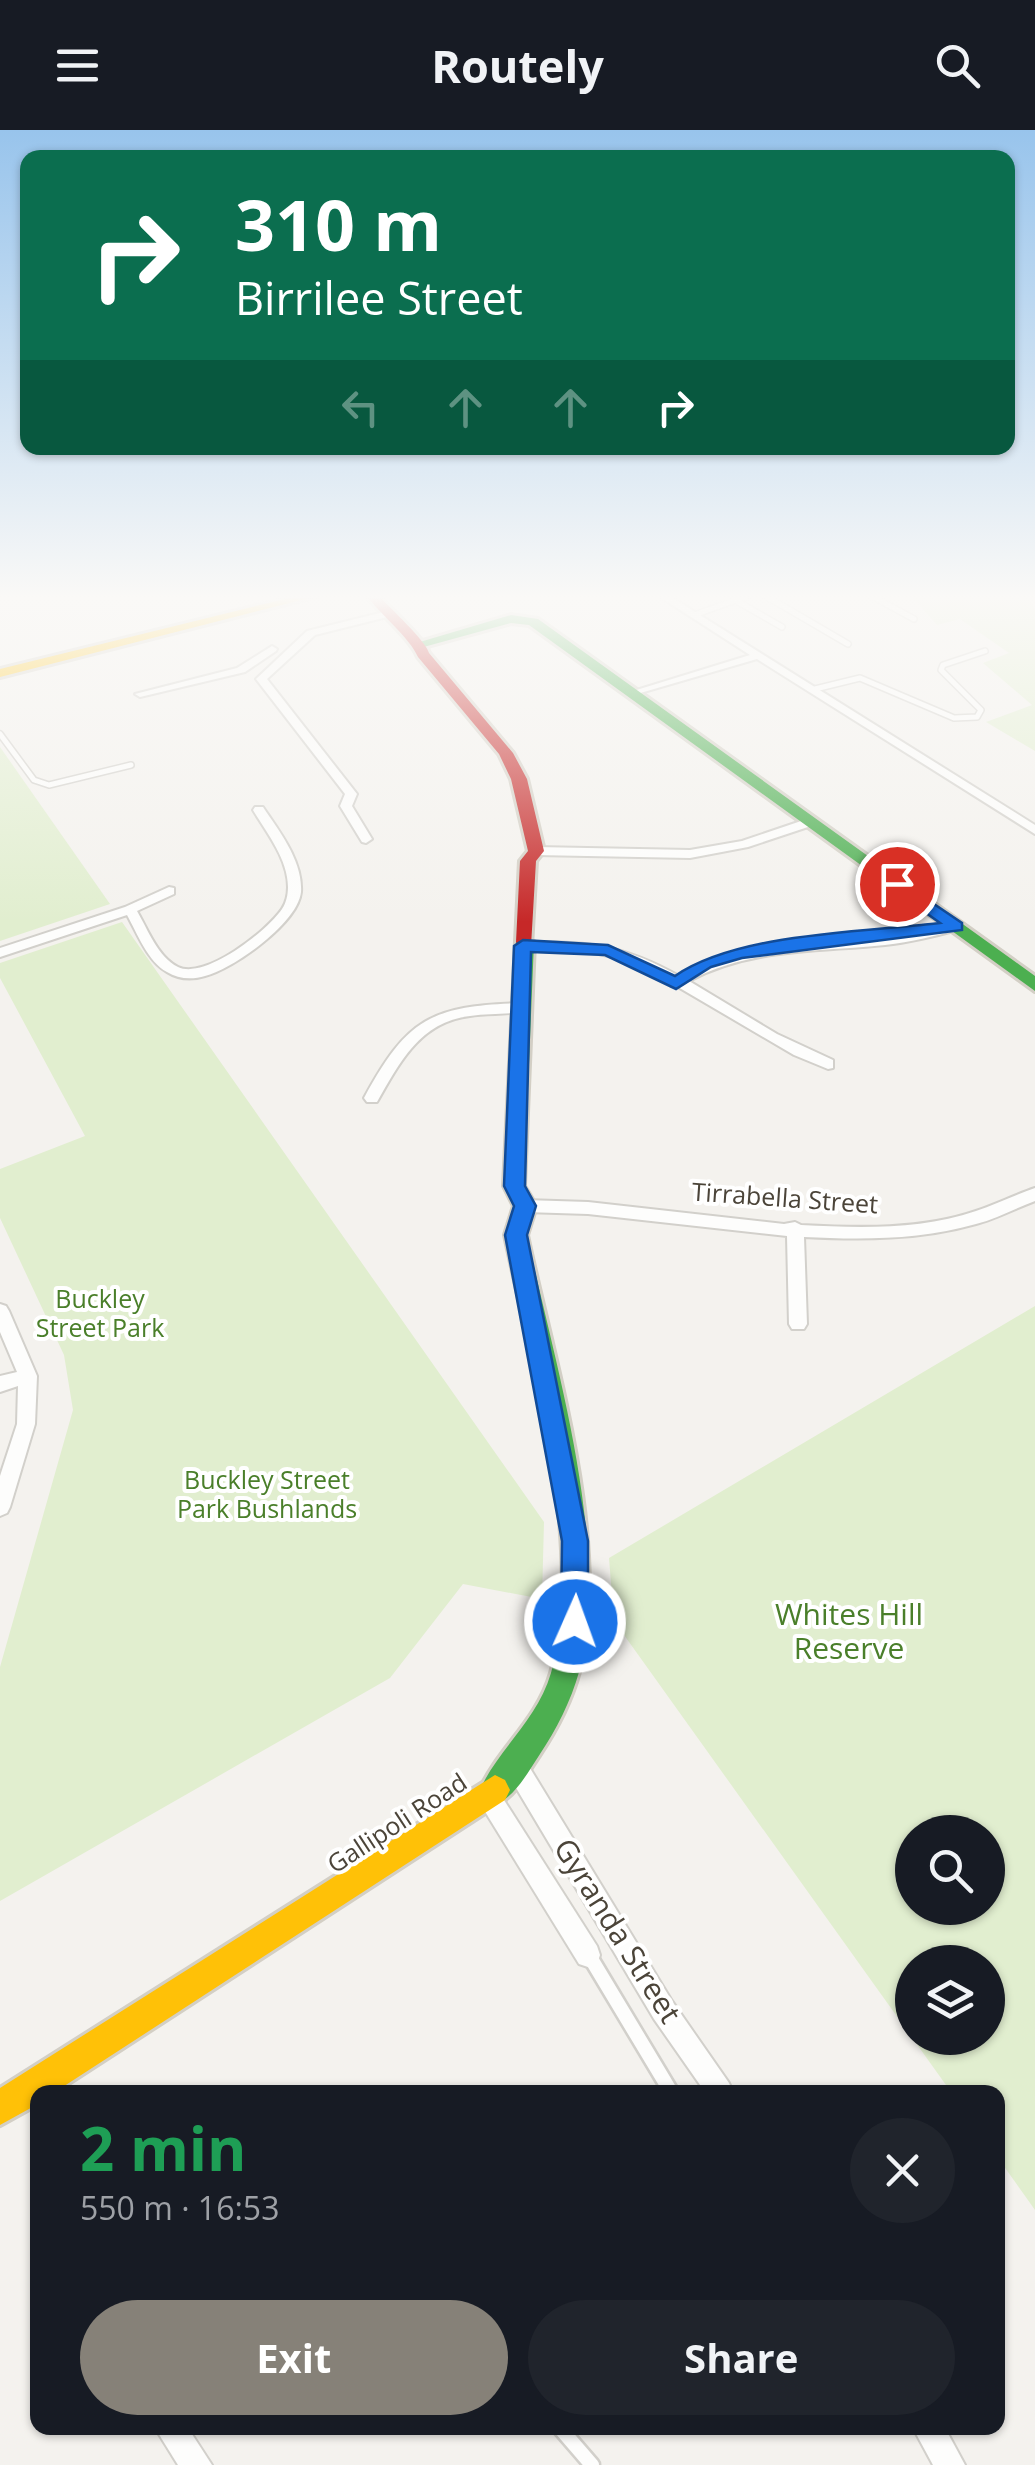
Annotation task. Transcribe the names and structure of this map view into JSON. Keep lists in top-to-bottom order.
{
  "streets": {
    "street": ["Tirrabella Street", "Gallipoli Road", "Gyranda Street"]
  },
  "crossings": [
    ["Tirrabella Street", "Gallipoli Road"],
    ["Gallipoli Road", "Gyranda Street"]
  ],
  "parks": ["Buckley Street Park", "Buckley Street Park Bushlands", "Whites Hill Reserve"],
  "page": {
    "header": "Routely",
    "turn": ["310 m", "Birrilee Street"],
    "heading": ["2 min", "550 m · 16:53"],
    "buttons": ["Exit", "Share"]
  }
}
